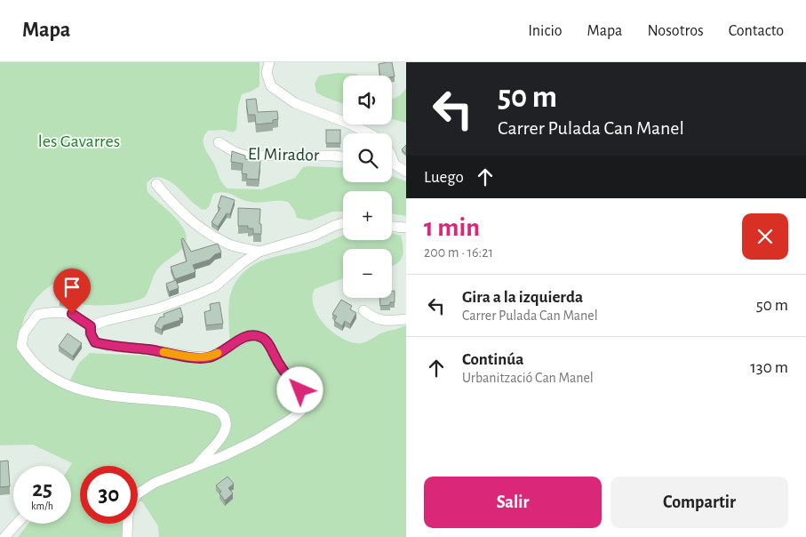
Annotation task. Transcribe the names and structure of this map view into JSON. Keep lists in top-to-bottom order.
{
  "streets": {
    "street": ["El Mirador"]
  },
  "parks": ["les Gavarres"],
  "page": {
    "header": "Mapa",
    "nav": [
      "Inicio",
      "Mapa",
      "Nosotros",
      "Contacto"
    ],
    "turn": ["50 m", "Carrer Pulada Can Manel"],
    "map_buttons": ["+", "−"],
    "then": "Luego",
    "heading": ["1 min", "200 m · 16:21"],
    "list": [
      {
        "name": "Gira a la izquierda",
        "note": "Carrer Pulada Can Manel",
        "value": "50 m"
      },
      {
        "name": "Continúa",
        "note": "Urbanització Can Manel",
        "value": "130 m"
      }
    ],
    "speed": "25 km/h",
    "limit": "30",
    "buttons": ["Salir", "Compartir"]
  }
}
